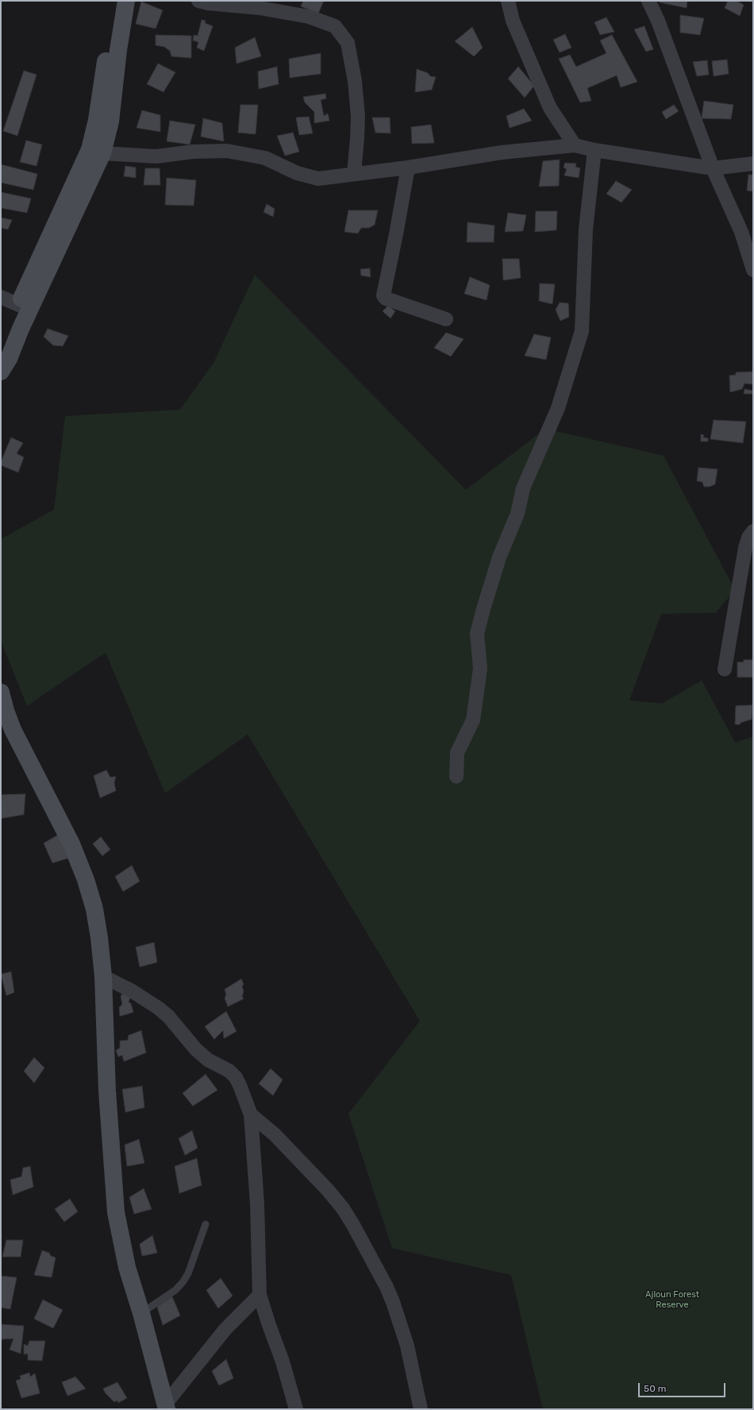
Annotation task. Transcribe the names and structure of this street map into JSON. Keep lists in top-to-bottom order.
{
  "parks": ["Ajloun Forest Reserve"],
  "scale_bar": "50 m"
}
